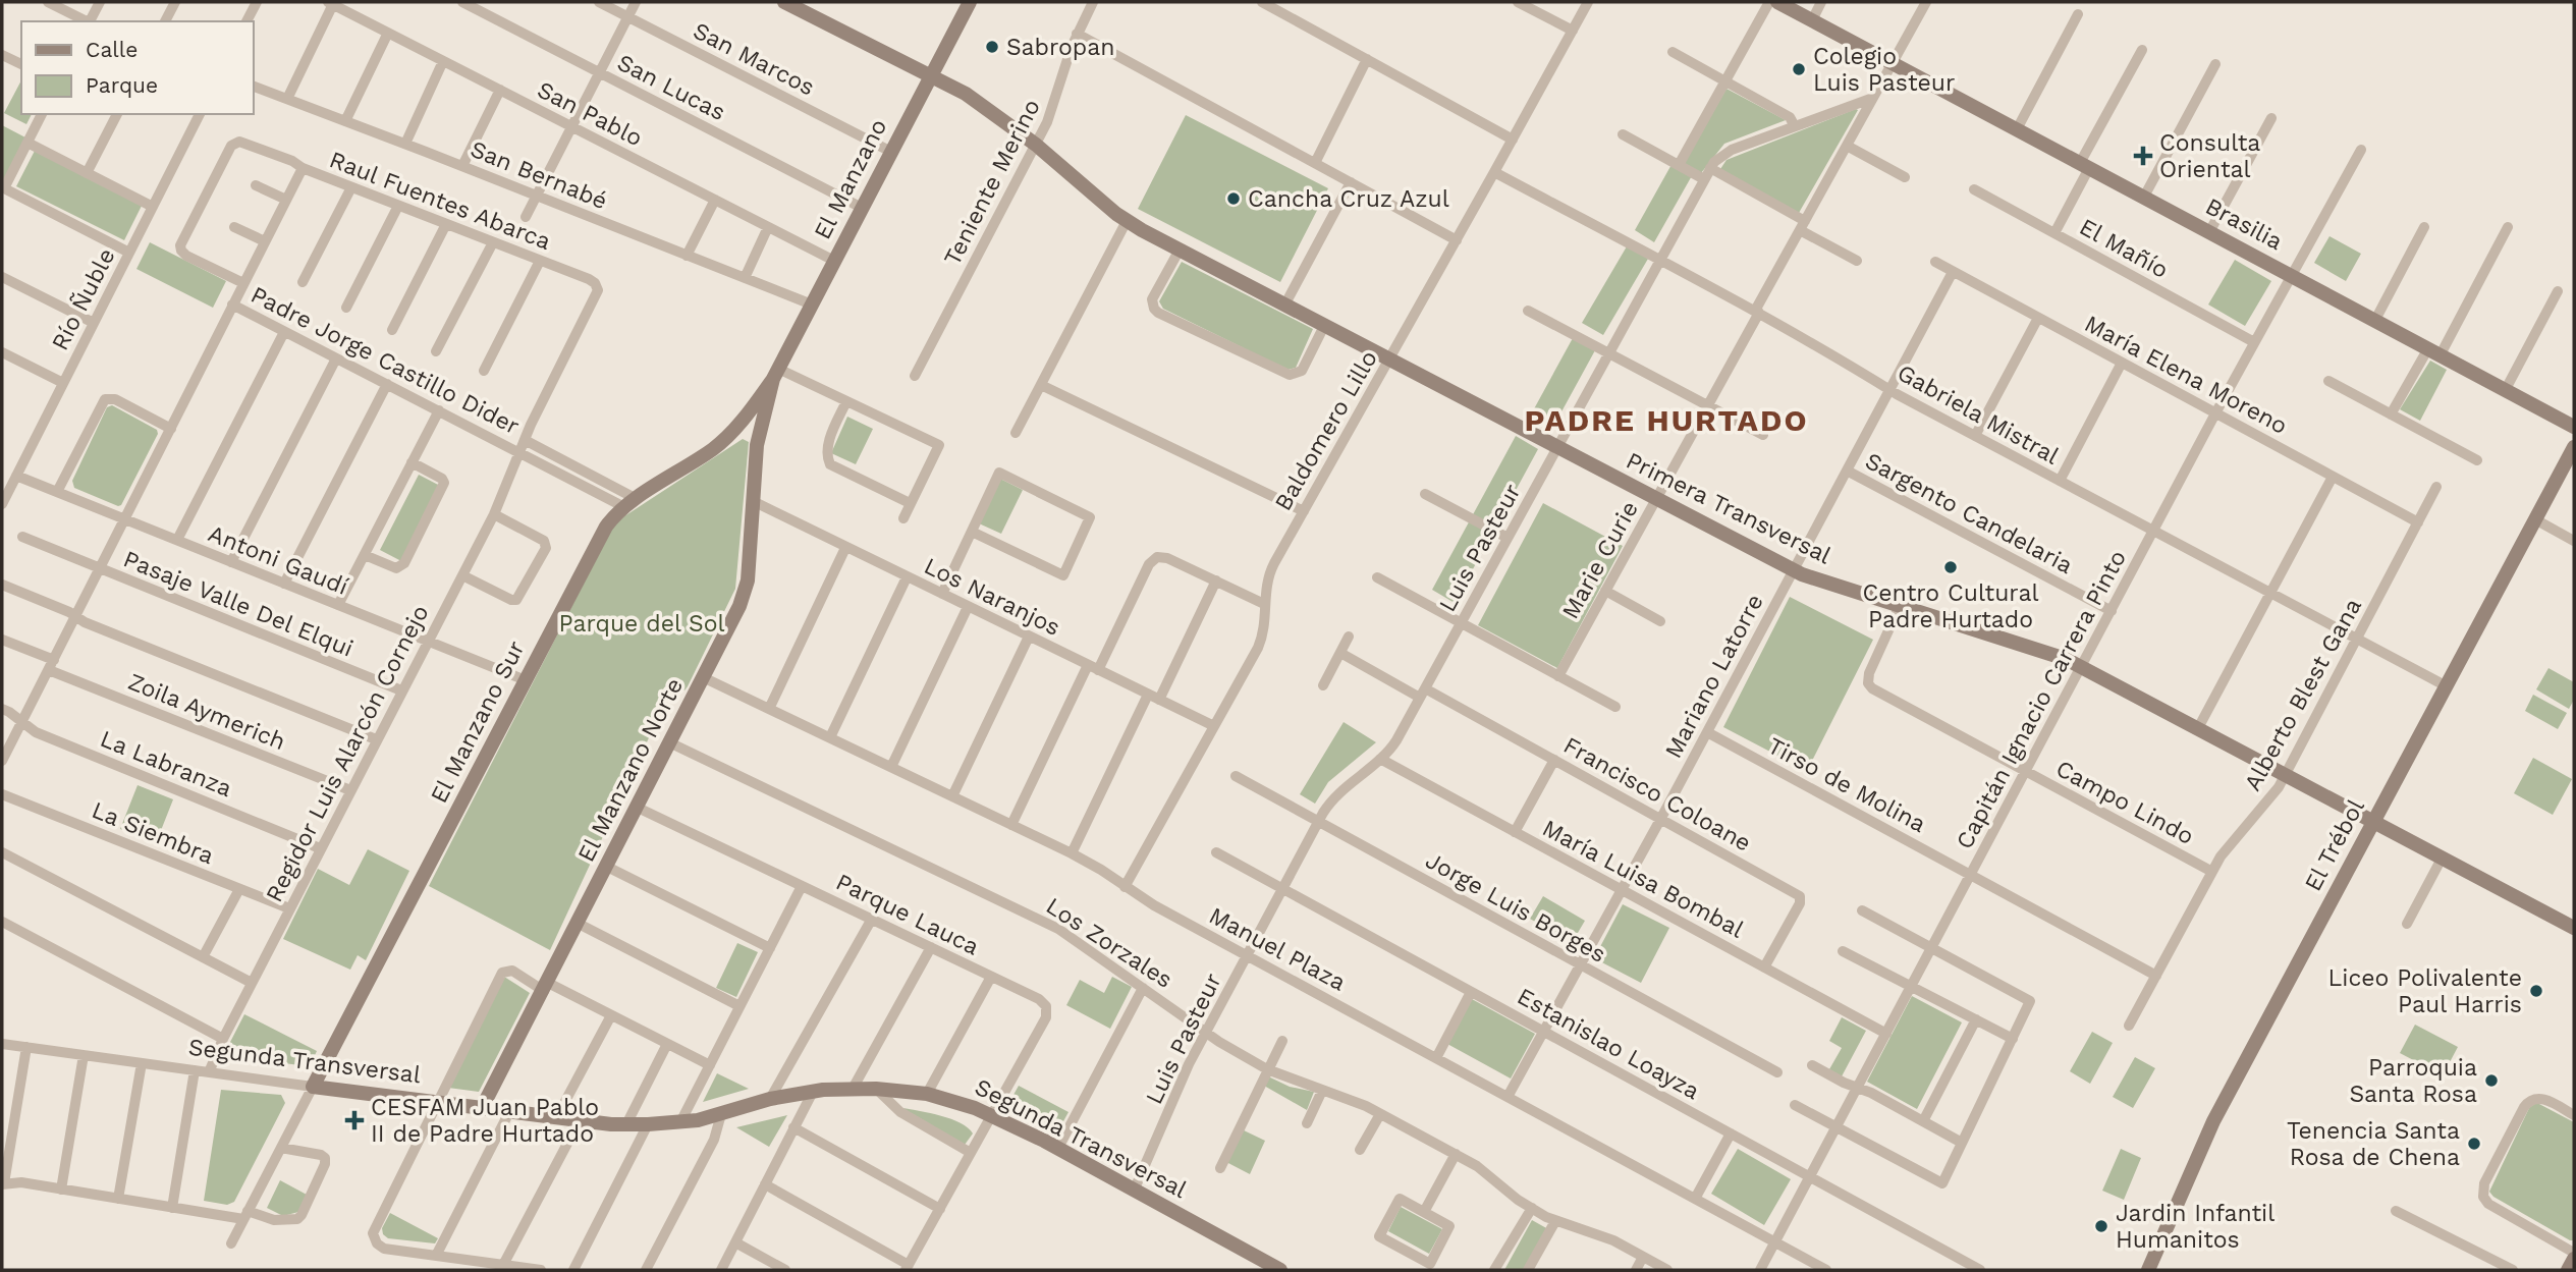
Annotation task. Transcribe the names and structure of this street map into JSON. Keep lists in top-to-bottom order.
{
  "streets": {
    "street": [
      "San Marcos",
      "San Lucas",
      "San Pablo",
      "San Bernabé",
      "El Manzano",
      "Teniente Merino",
      "Raul Fuentes Abarca",
      "Brasilia",
      "El Mañío",
      "Río Ñuble",
      "Padre Jorge Castillo Dider",
      "María Elena Moreno",
      "Gabriela Mistral",
      "Baldomero Lillo",
      "Primera Transversal",
      "Sargento Candelaria",
      "Luis Pasteur",
      "Antoni Gaudí",
      "Marie Curie",
      "Los Naranjos",
      "Pasaje Valle Del Elqui",
      "Mariano Latorre",
      "Alberto Blest Gana",
      "Capitán Ignacio Carrera Pinto",
      "Zoila Aymerich",
      "El Manzano Sur",
      "Regidor Luis Alarcón Cornejo",
      "La Labranza",
      "El Manzano Norte",
      "Tirso de Molina",
      "Francisco Coloane",
      "Campo Lindo",
      "La Siembra",
      "El Trébol",
      "María Luisa Bombal",
      "Jorge Luis Borges",
      "Parque Lauca",
      "Los Zorzales",
      "Manuel Plaza",
      "Estanislao Loayza",
      "Segunda Transversal"
    ]
  },
  "crossings": [
    ["San Marcos", "El Manzano"],
    ["San Lucas", "El Manzano"],
    ["San Pablo", "El Manzano"],
    ["San Bernabé", "El Manzano"],
    ["El Manzano", "Primera Transversal"],
    ["El Manzano", "El Manzano Sur"],
    ["El Manzano", "El Manzano Norte"],
    ["Teniente Merino", "Primera Transversal"],
    ["Raul Fuentes Abarca", "Padre Jorge Castillo Dider"],
    ["Raul Fuentes Abarca", "Antoni Gaudí"],
    ["Raul Fuentes Abarca", "Pasaje Valle Del Elqui"],
    ["Raul Fuentes Abarca", "Zoila Aymerich"],
    ["Raul Fuentes Abarca", "Regidor Luis Alarcón Cornejo"],
    ["Raul Fuentes Abarca", "La Labranza"],
    ["Brasilia", "Capitán Ignacio Carrera Pinto"],
    ["El Mañío", "Capitán Ignacio Carrera Pinto"],
    ["Río Ñuble", "Antoni Gaudí"],
    ["Padre Jorge Castillo Dider", "El Manzano Sur"],
    ["Padre Jorge Castillo Dider", "Regidor Luis Alarcón Cornejo"],
    ["María Elena Moreno", "Mariano Latorre"],
    ["María Elena Moreno", "Alberto Blest Gana"],
    ["María Elena Moreno", "Capitán Ignacio Carrera Pinto"],
    ["Gabriela Mistral", "Baldomero Lillo"],
    ["Gabriela Mistral", "Luis Pasteur"],
    ["Gabriela Mistral", "Marie Curie"],
    ["Gabriela Mistral", "Mariano Latorre"],
    ["Gabriela Mistral", "Alberto Blest Gana"],
    ["Gabriela Mistral", "Capitán Ignacio Carrera Pinto"],
    ["Gabriela Mistral", "El Trébol"],
    ["Baldomero Lillo", "Primera Transversal"],
    ["Baldomero Lillo", "Los Naranjos"],
    ["Baldomero Lillo", "Manuel Plaza"],
    ["Primera Transversal", "Luis Pasteur"],
    ["Primera Transversal", "Marie Curie"],
    ["Primera Transversal", "Mariano Latorre"],
    ["Primera Transversal", "Alberto Blest Gana"],
    ["Primera Transversal", "Capitán Ignacio Carrera Pinto"],
    ["Primera Transversal", "Campo Lindo"],
    ["Primera Transversal", "El Trébol"],
    ["Sargento Candelaria", "Mariano Latorre"],
    ["Sargento Candelaria", "Capitán Ignacio Carrera Pinto"],
    ["Luis Pasteur", "Marie Curie"],
    ["Luis Pasteur", "Francisco Coloane"],
    ["Luis Pasteur", "María Luisa Bombal"],
    ["Luis Pasteur", "Jorge Luis Borges"],
    ["Luis Pasteur", "Los Zorzales"],
    ["Luis Pasteur", "Manuel Plaza"],
    ["Luis Pasteur", "Estanislao Loayza"],
    ["Luis Pasteur", "Segunda Transversal"],
    ["Antoni Gaudí", "El Manzano Sur"],
    ["Antoni Gaudí", "Regidor Luis Alarcón Cornejo"],
    ["Los Naranjos", "El Manzano Norte"],
    ["Pasaje Valle Del Elqui", "Regidor Luis Alarcón Cornejo"],
    ["Mariano Latorre", "Tirso de Molina"],
    ["Mariano Latorre", "Francisco Coloane"],
    ["Mariano Latorre", "María Luisa Bombal"],
    ["Mariano Latorre", "Jorge Luis Borges"],
    ["Mariano Latorre", "Manuel Plaza"],
    ["Mariano Latorre", "Estanislao Loayza"],
    ["Alberto Blest Gana", "Tirso de Molina"],
    ["Alberto Blest Gana", "Campo Lindo"],
    ["Capitán Ignacio Carrera Pinto", "Tirso de Molina"],
    ["Capitán Ignacio Carrera Pinto", "Campo Lindo"],
    ["Capitán Ignacio Carrera Pinto", "María Luisa Bombal"],
    ["Capitán Ignacio Carrera Pinto", "Manuel Plaza"],
    ["Capitán Ignacio Carrera Pinto", "Estanislao Loayza"],
    ["Zoila Aymerich", "Regidor Luis Alarcón Cornejo"],
    ["El Manzano Sur", "Segunda Transversal"],
    ["Regidor Luis Alarcón Cornejo", "La Labranza"],
    ["Regidor Luis Alarcón Cornejo", "La Siembra"],
    ["Regidor Luis Alarcón Cornejo", "Segunda Transversal"],
    ["El Manzano Norte", "Parque Lauca"],
    ["El Manzano Norte", "Los Zorzales"],
    ["El Manzano Norte", "Manuel Plaza"],
    ["El Manzano Norte", "Segunda Transversal"],
    ["Francisco Coloane", "María Luisa Bombal"],
    ["Parque Lauca", "Segunda Transversal"]
  ],
  "districts": ["PADRE HURTADO"],
  "parks": ["Parque del Sol"],
  "places": {
    "other": [
      "Sabropan",
      "Colegio Luis Pasteur",
      "Cancha Cruz Azul",
      "Centro Cultural Padre Hurtado",
      "Liceo Polivalente Paul Harris",
      "Parroquia Santa Rosa",
      "Tenencia Santa Rosa de Chena",
      "Jardin Infantil Humanitos"
    ],
    "health": ["Consulta Oriental", "CESFAM Juan Pablo II de Padre Hurtado"]
  },
  "legend": ["Calle", "Parque"]
}
